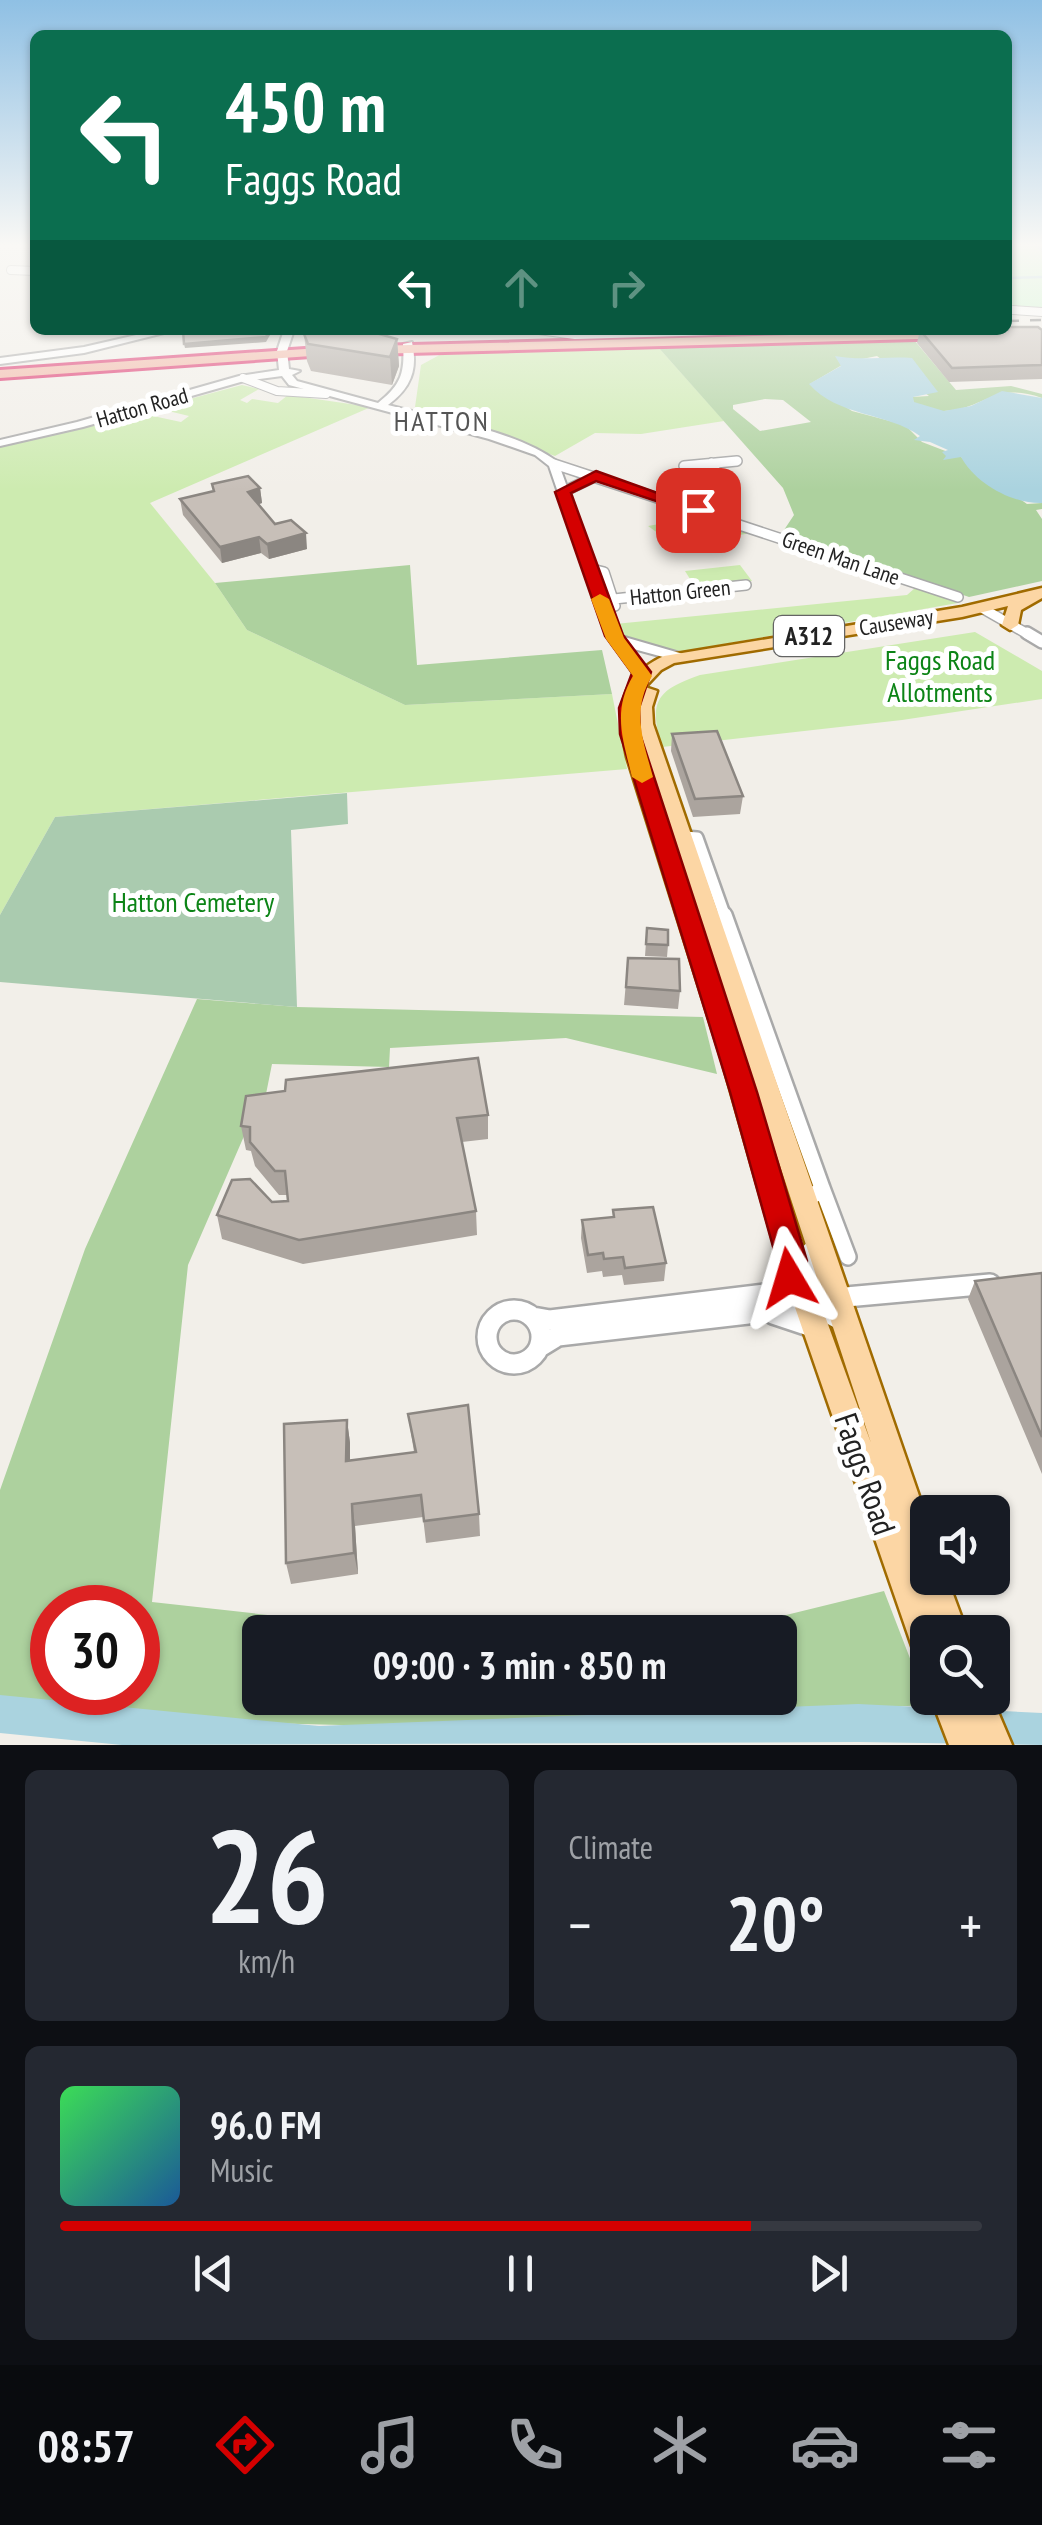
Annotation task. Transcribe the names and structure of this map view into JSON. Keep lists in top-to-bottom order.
{
  "streets": {
    "main road": ["Causeway", "A312", "Faggs Road"],
    "street": ["Hatton Road", "Green Man Lane", "Hatton Green"]
  },
  "crossings": [
    ["Causeway", "Faggs Road"]
  ],
  "districts": ["HATTON"],
  "parks": ["Faggs Road Allotments", "Hatton Cemetery"],
  "page": {
    "turn": ["450 m", "Faggs Road"],
    "limit": "30",
    "trip": "09:00 · 3 min · 850 m",
    "tile": [
      ["26", "km/h"],
      "Climate"
    ],
    "heat": ["−", "20°", "+"],
    "song": ["96.0 FM", "Music"],
    "tabs": "08:57"
  }
}
